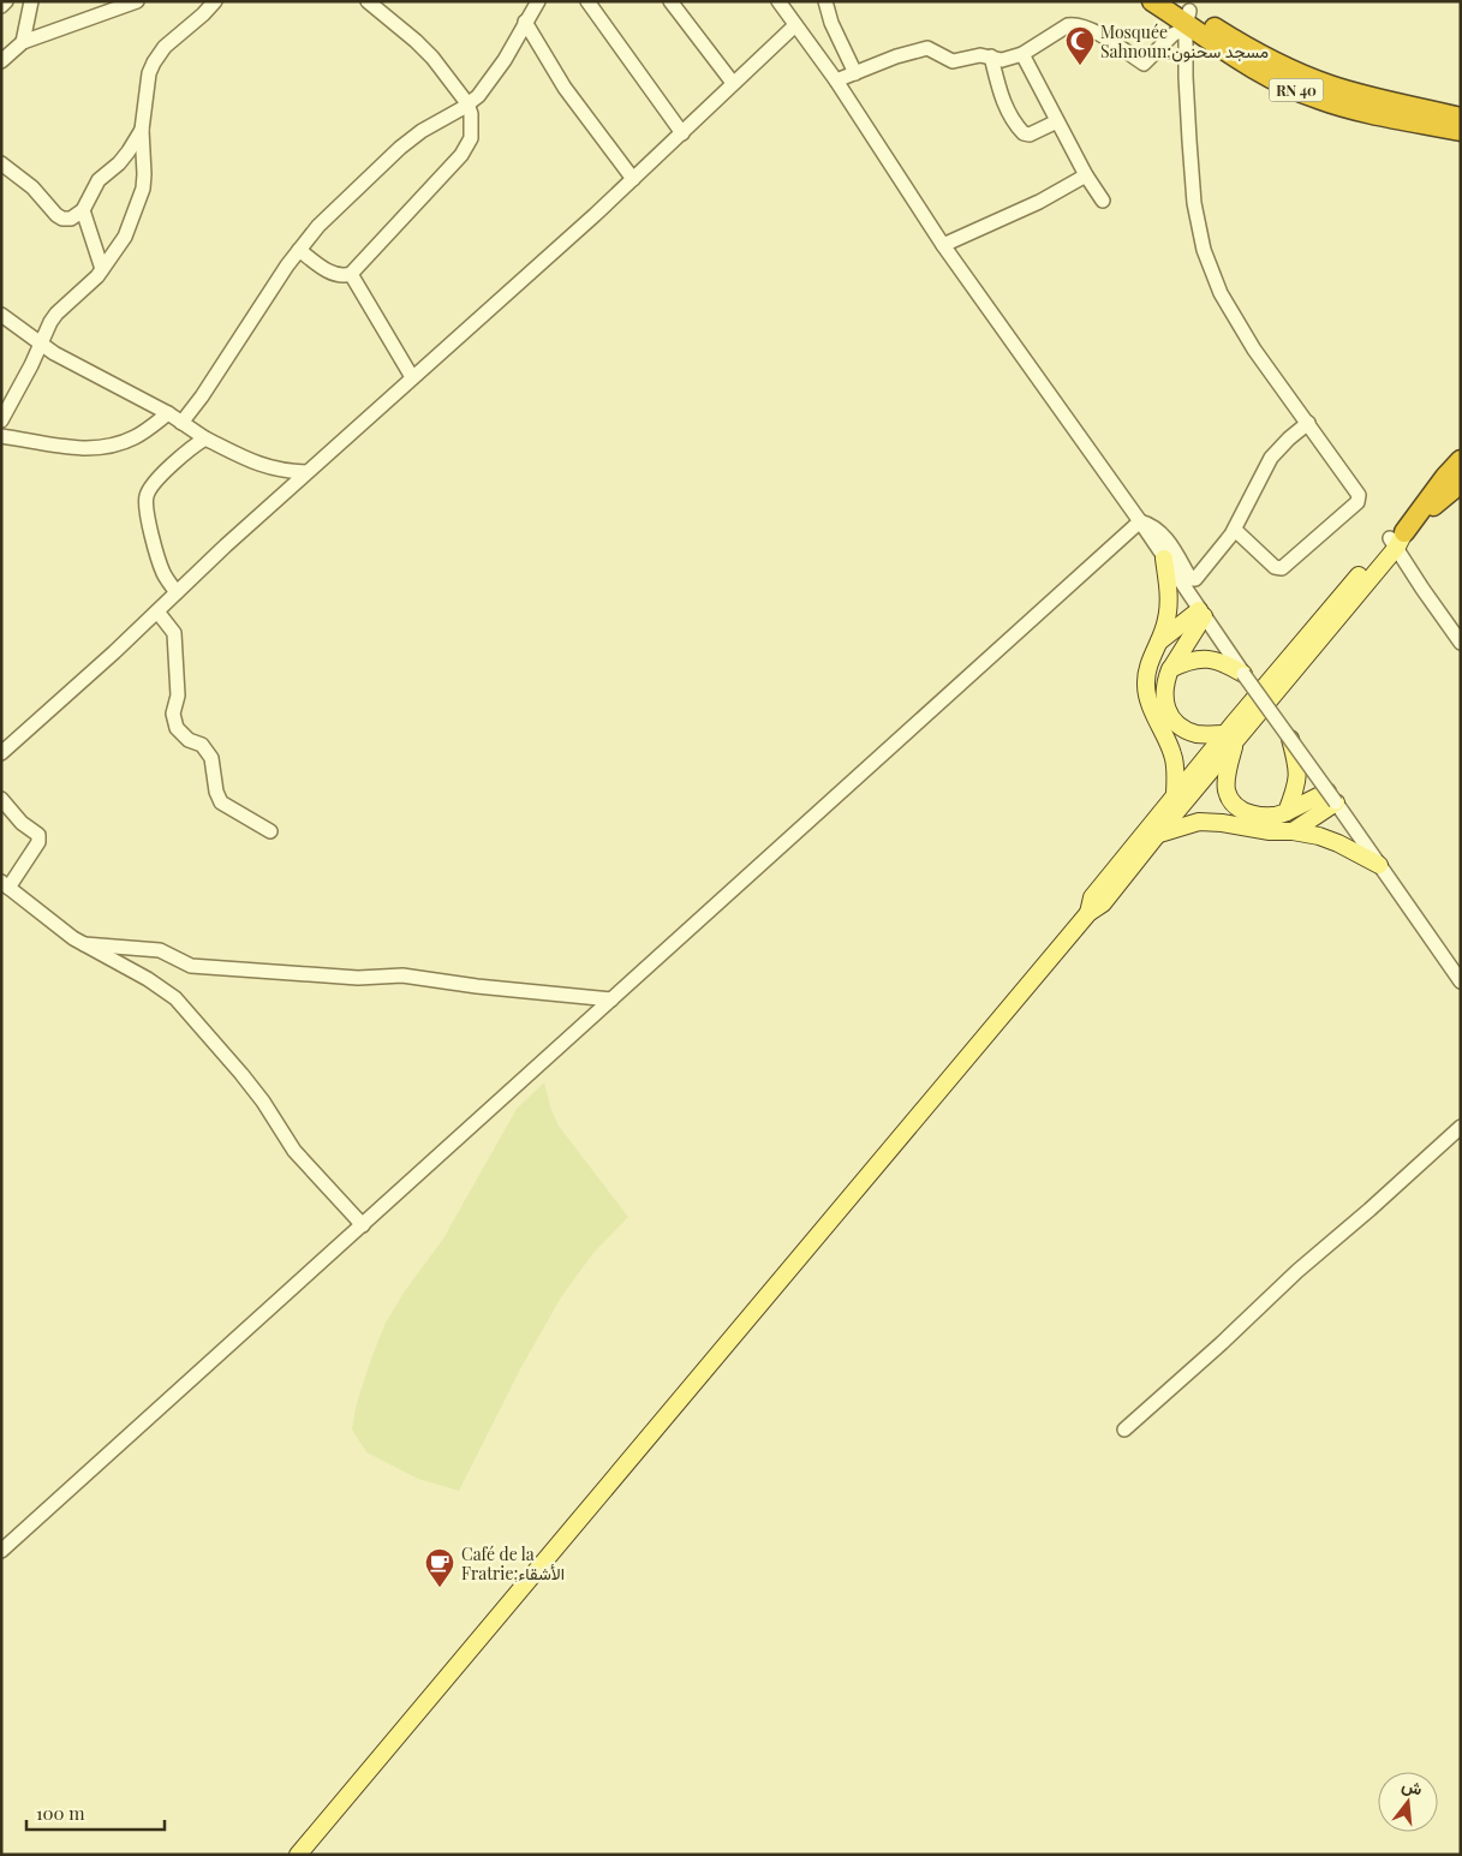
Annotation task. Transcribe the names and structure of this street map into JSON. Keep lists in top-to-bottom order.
{
  "streets": {
    "highway": ["RN 40"]
  },
  "places": {
    "mosque": ["Mosquée Sahnoun;مسجد سحنون"],
    "cafe": ["Café de la Fratrie;الأشقاء"]
  },
  "scale_bar": "100 m",
  "north": "top"
}
